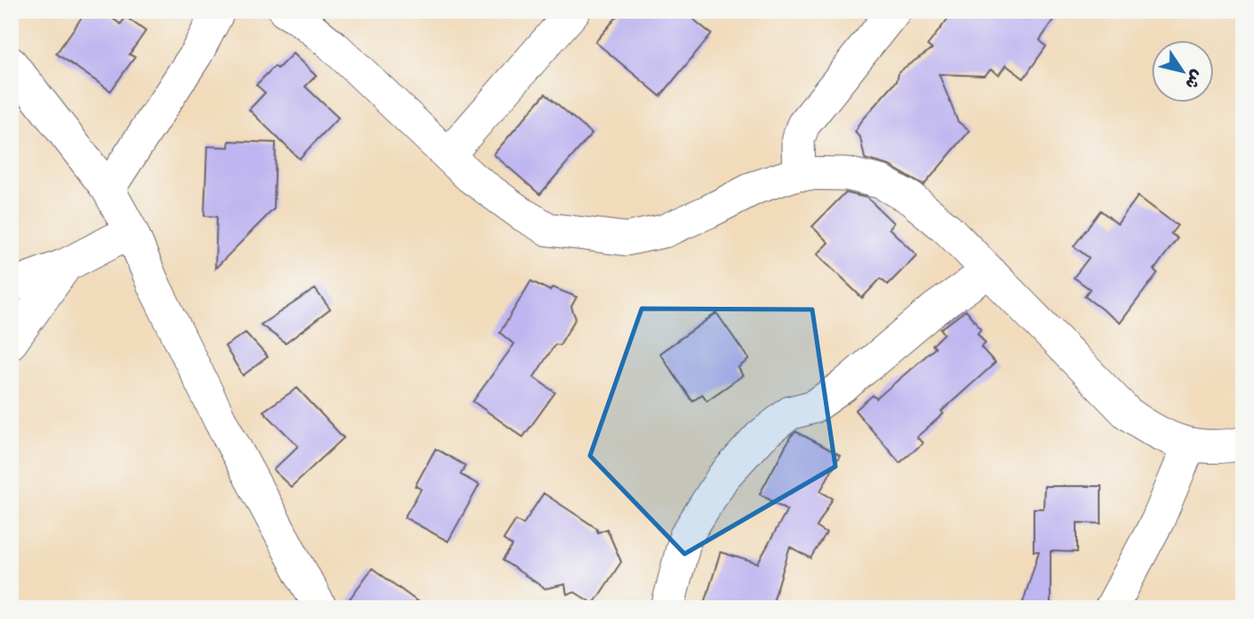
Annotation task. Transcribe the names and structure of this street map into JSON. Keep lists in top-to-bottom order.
{
  "north": "bottom right"
}
